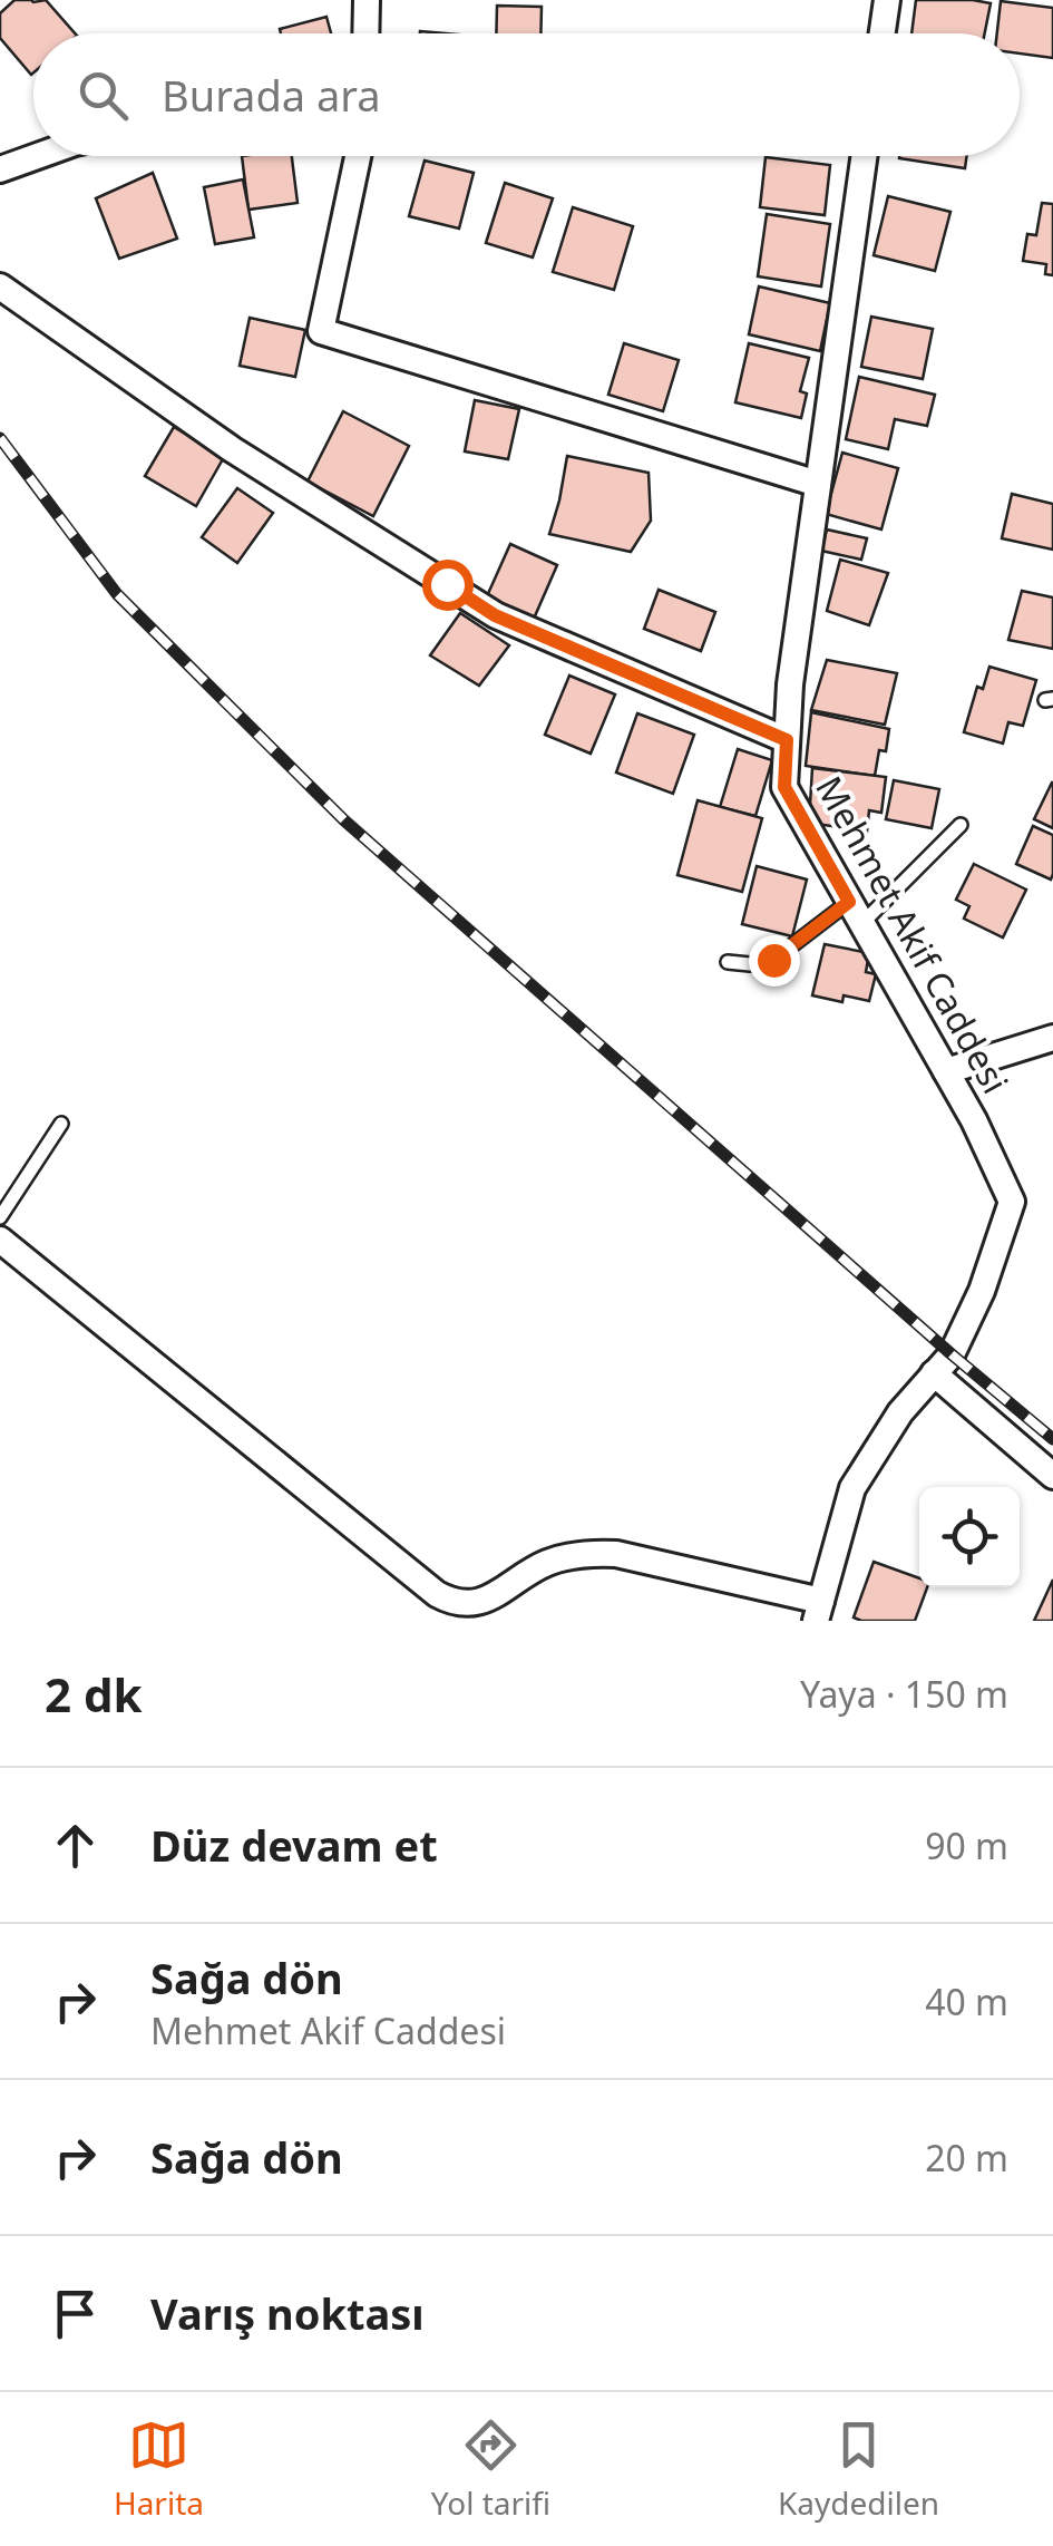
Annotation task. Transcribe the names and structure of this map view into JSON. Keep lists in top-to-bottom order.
{
  "streets": {
    "street": ["Mehmet Akif Caddesi"]
  },
  "page": {
    "search": "Burada ara",
    "heading": ["2 dk", "Yaya · 150 m"],
    "list": [
      ["Düz devam et", "90 m"],
      ["Sağa dön", "Mehmet Akif Caddesi", "40 m"],
      ["Sağa dön", "20 m"],
      "Varış noktası"
    ],
    "nav": ["Harita", "Yol tarifi", "Kaydedilen"]
  }
}
